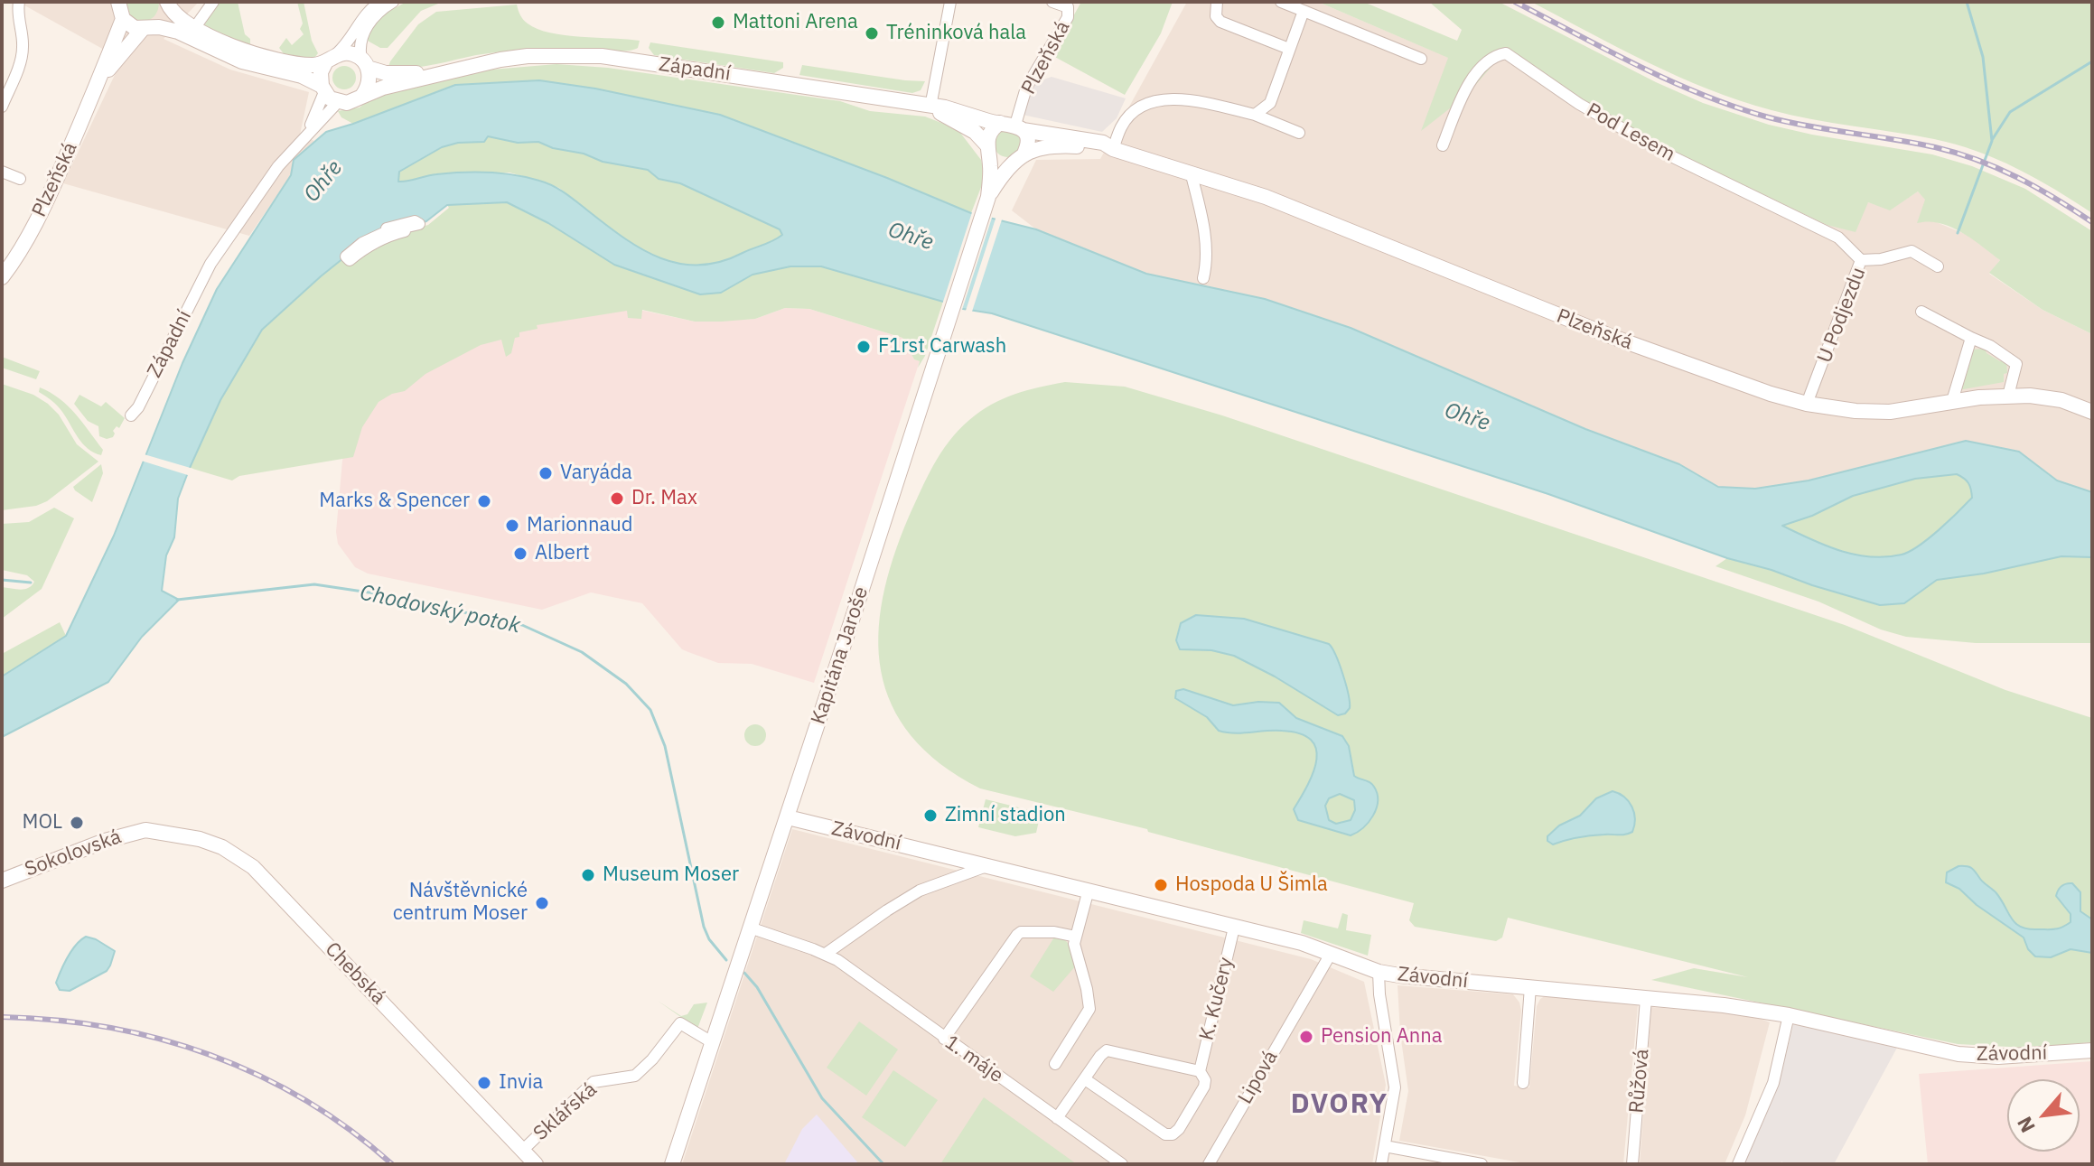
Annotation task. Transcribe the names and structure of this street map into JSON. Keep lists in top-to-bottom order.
{
  "streets": {
    "street": [
      "Plzeňská",
      "Západní",
      "Pod Lesem",
      "U Podjezdu",
      "Kapitána Jaroše",
      "Závodní",
      "Sokolovská",
      "Chebská",
      "K. Kučery",
      "1. máje",
      "Lipová",
      "Růžová",
      "Sklářská"
    ]
  },
  "crossings": [
    ["Plzeňská", "Západní"],
    ["Plzeňská", "U Podjezdu"],
    ["Plzeňská", "Kapitána Jaroše"],
    ["Západní", "Kapitána Jaroše"],
    ["Pod Lesem", "U Podjezdu"],
    ["Kapitána Jaroše", "Závodní"],
    ["Kapitána Jaroše", "1. máje"],
    ["Kapitána Jaroše", "Sklářská"],
    ["Závodní", "K. Kučery"],
    ["Závodní", "Lipová"],
    ["Závodní", "Růžová"],
    ["Sokolovská", "Chebská"],
    ["Chebská", "Sklářská"]
  ],
  "districts": ["DVORY"],
  "water": ["Ohře", "Chodovský potok"],
  "places": [
    "Mattoni Arena",
    "Tréninková hala",
    "F1rst Carwash",
    "Varyáda",
    "Dr. Max",
    "Marks & Spencer",
    "Marionnaud",
    "Albert",
    "Zimní stadion",
    "MOL",
    "Museum Moser",
    "Hospoda U Šimla",
    "Návštěvnické centrum Moser",
    "Pension Anna",
    "Invia"
  ],
  "north": "bottom left"
}
